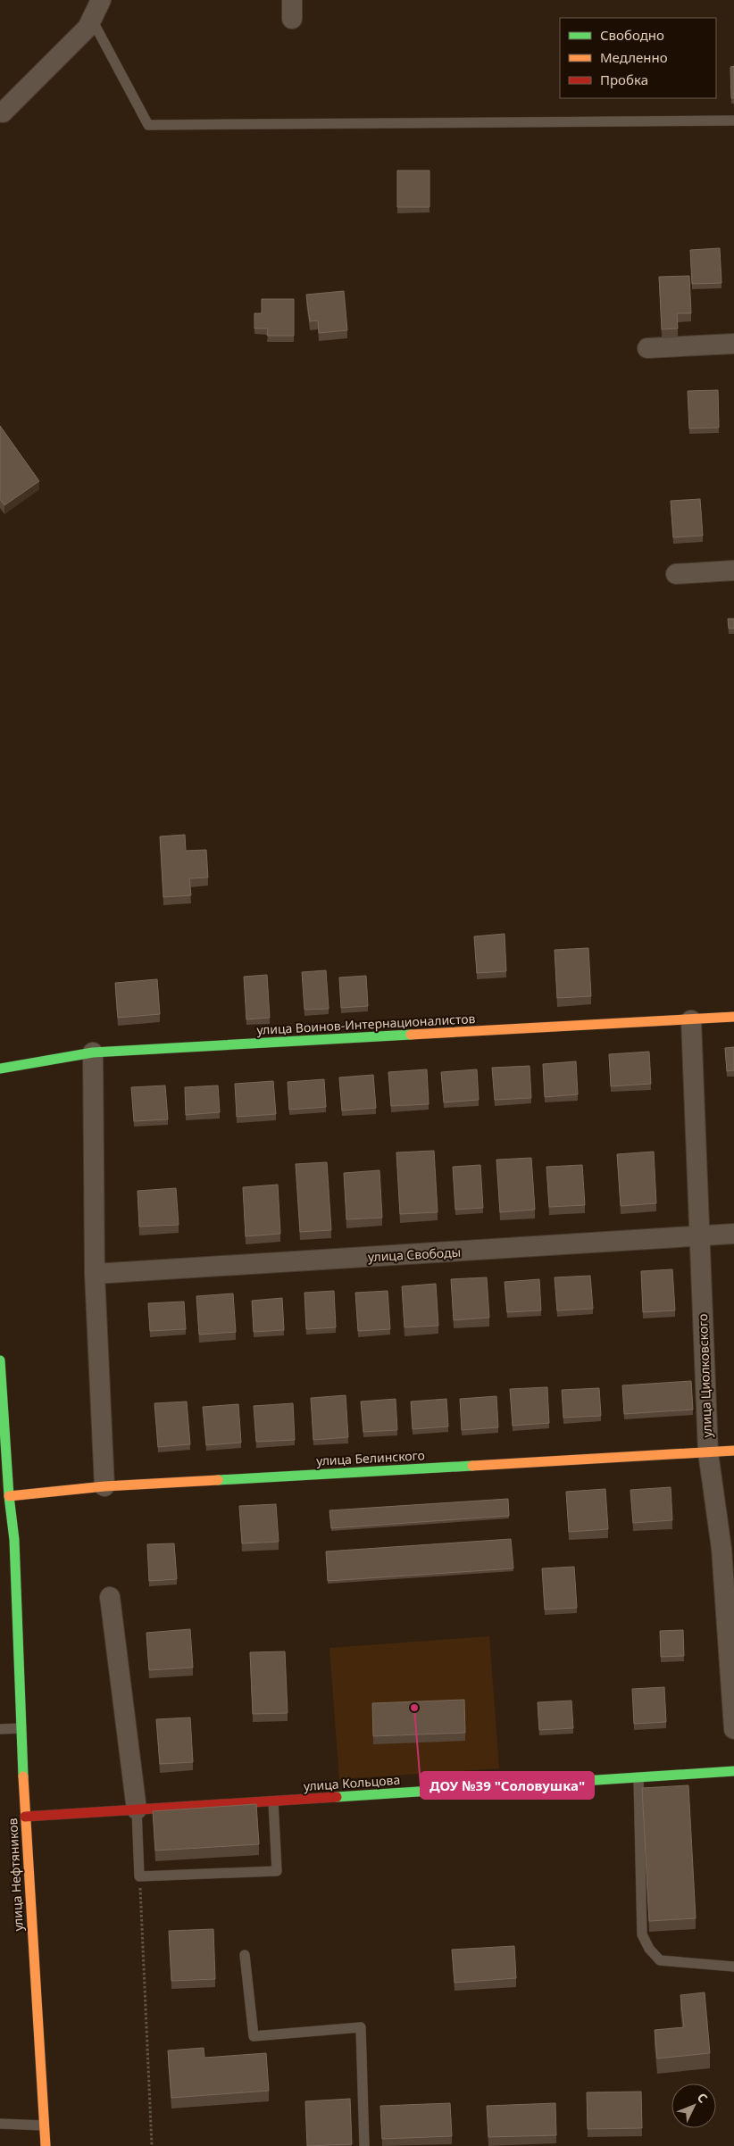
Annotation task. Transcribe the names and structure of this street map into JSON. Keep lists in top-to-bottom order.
{
  "streets": {
    "street": [
      "улица Воинов-Интернационалистов",
      "улица Свободы",
      "улица Циолковского",
      "улица Белинского",
      "улица Кольцова",
      "улица Нефтяников"
    ]
  },
  "crossings": [
    ["улица Воинов-Интернационалистов", "улица Циолковского"],
    ["улица Свободы", "улица Циолковского"],
    ["улица Циолковского", "улица Белинского"],
    ["улица Белинского", "улица Нефтяников"],
    ["улица Кольцова", "улица Нефтяников"]
  ],
  "places": ["ДОУ №39 \"Соловушка\""],
  "legend": ["Свободно", "Медленно", "Пробка"],
  "north": "top right"
}
